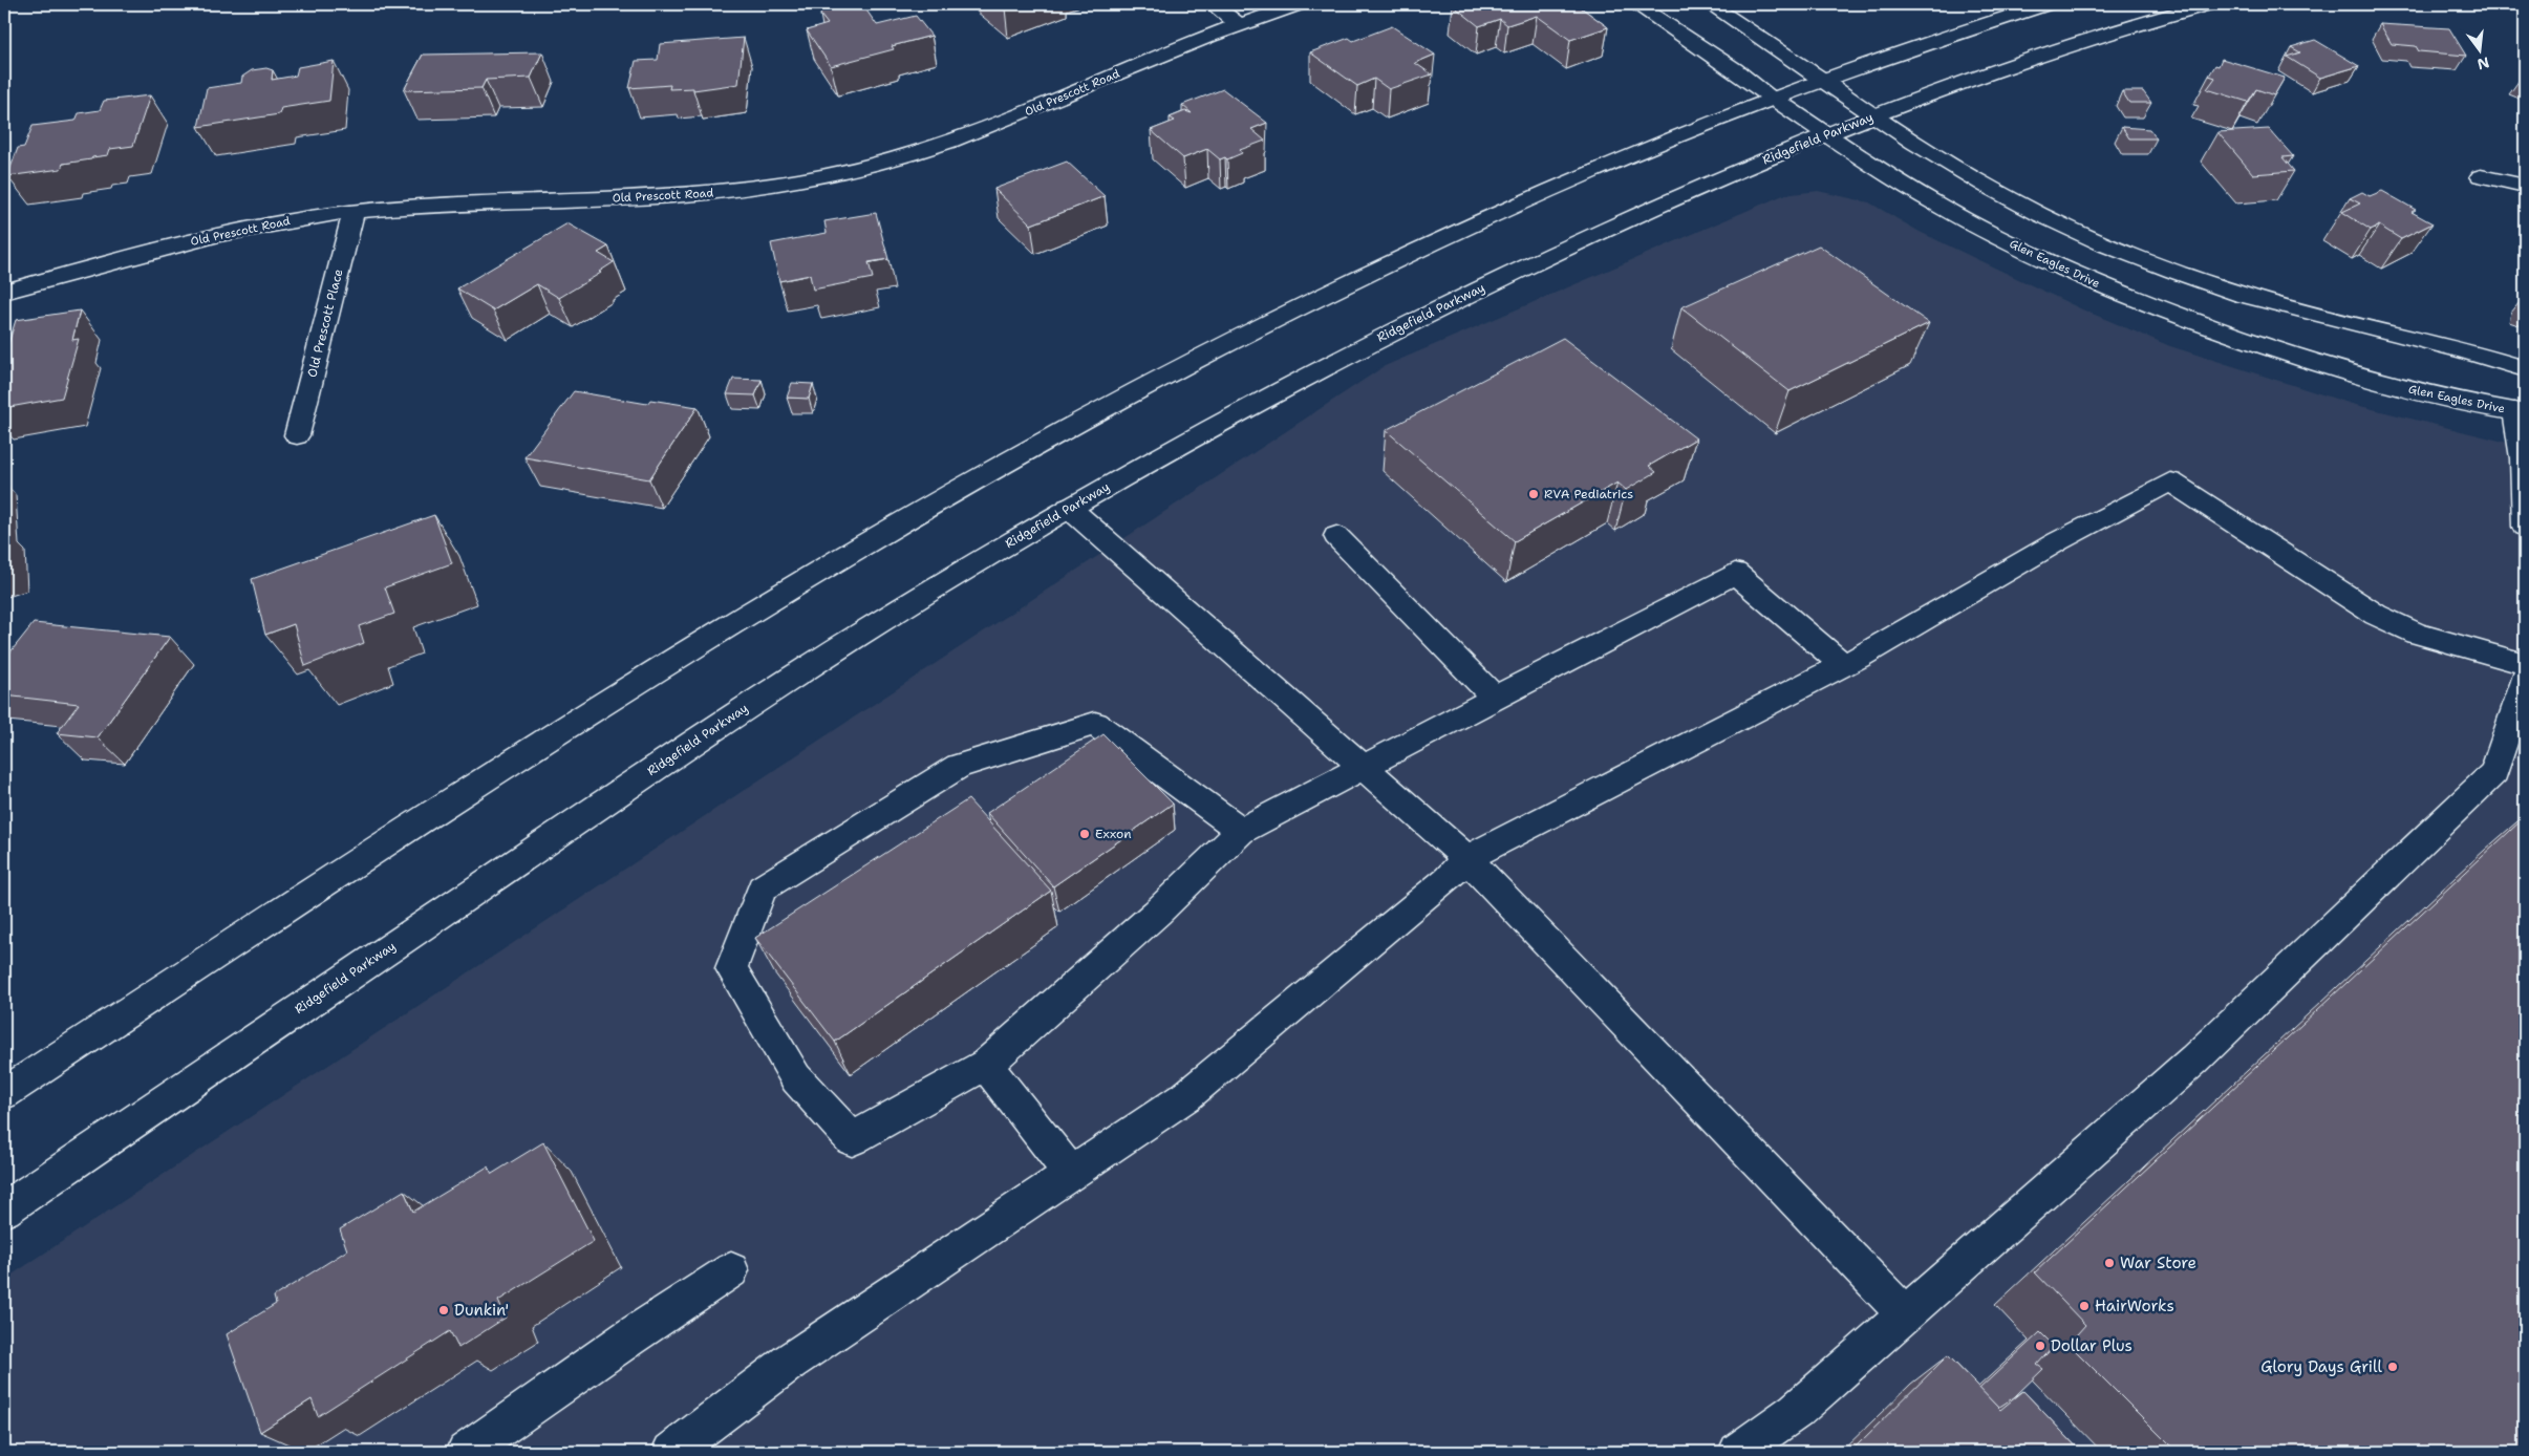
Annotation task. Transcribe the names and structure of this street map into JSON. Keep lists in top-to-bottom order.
{
  "streets": {
    "main road": [
      "Old Prescott Road",
      "Ridgefield Parkway",
      "Glen Eagles Drive",
      "Old Prescott Place"
    ]
  },
  "crossings": [
    ["Old Prescott Road", "Old Prescott Place"],
    ["Ridgefield Parkway", "Glen Eagles Drive"]
  ],
  "places": [
    "RVA Pediatrics",
    "Exxon",
    "War Store",
    "HairWorks",
    "Dunkin'",
    "Dollar Plus",
    "Glory Days Grill"
  ],
  "north": "bottom"
}
